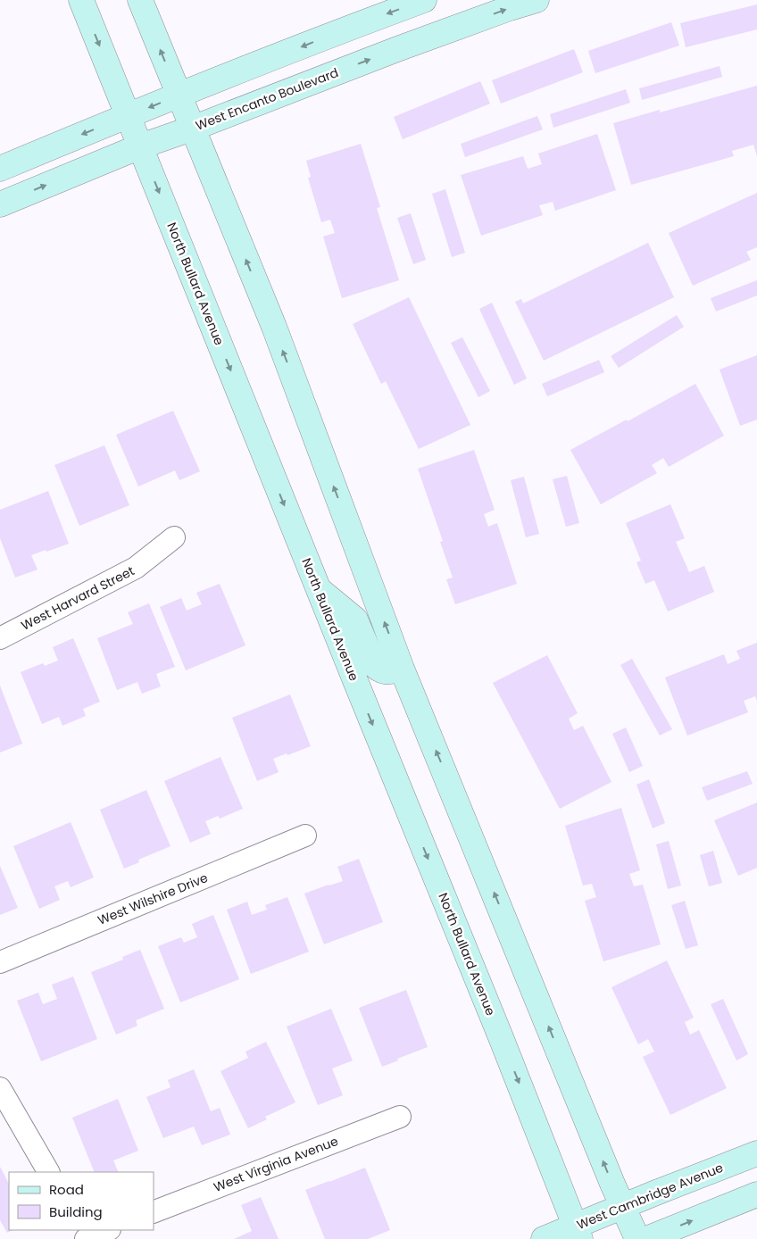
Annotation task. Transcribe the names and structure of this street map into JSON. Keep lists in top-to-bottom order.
{
  "streets": {
    "main road": ["West Encanto Boulevard", "North Bullard Avenue", "West Cambridge Avenue"],
    "street": ["West Harvard Street", "West Wilshire Drive", "West Virginia Avenue"]
  },
  "crossings": [
    ["West Encanto Boulevard", "North Bullard Avenue"],
    ["North Bullard Avenue", "West Cambridge Avenue"]
  ],
  "legend": ["Road", "Building"]
}
